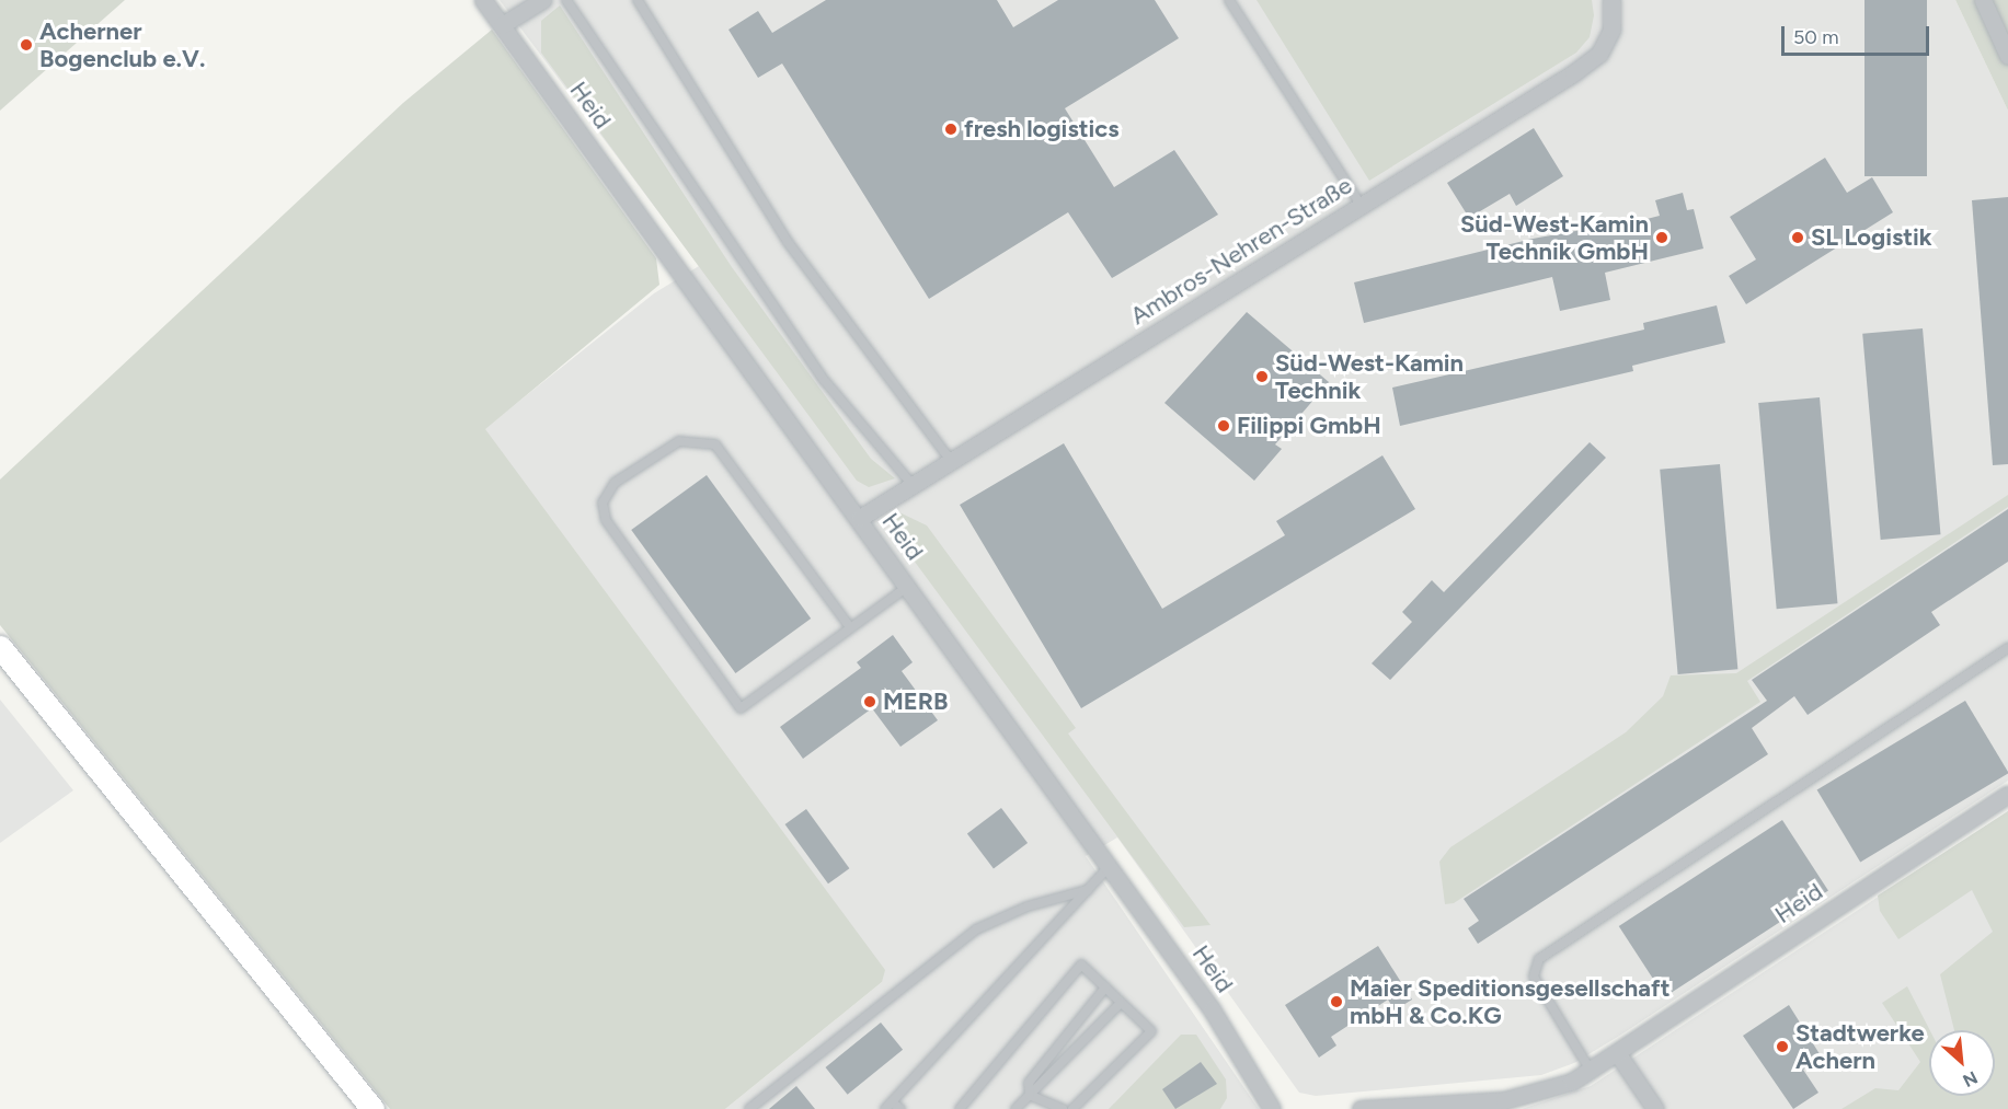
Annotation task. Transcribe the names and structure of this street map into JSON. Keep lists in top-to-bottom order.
{
  "streets": {
    "street": ["Heid", "Ambros-Nehren-Straße"]
  },
  "crossings": [
    ["Heid", "Ambros-Nehren-Straße"]
  ],
  "places": [
    "Acherner Bogenclub e.V.",
    "fresh logistics",
    "Süd-West-Kamin Technik GmbH",
    "SL Logistik",
    "Süd-West-Kamin Technik",
    "Filippi GmbH",
    "MERB",
    "Maier Speditionsgesellschaft mbH & Co.KG",
    "Stadtwerke Achern"
  ],
  "scale_bar": "50 m",
  "north": "bottom right"
}
